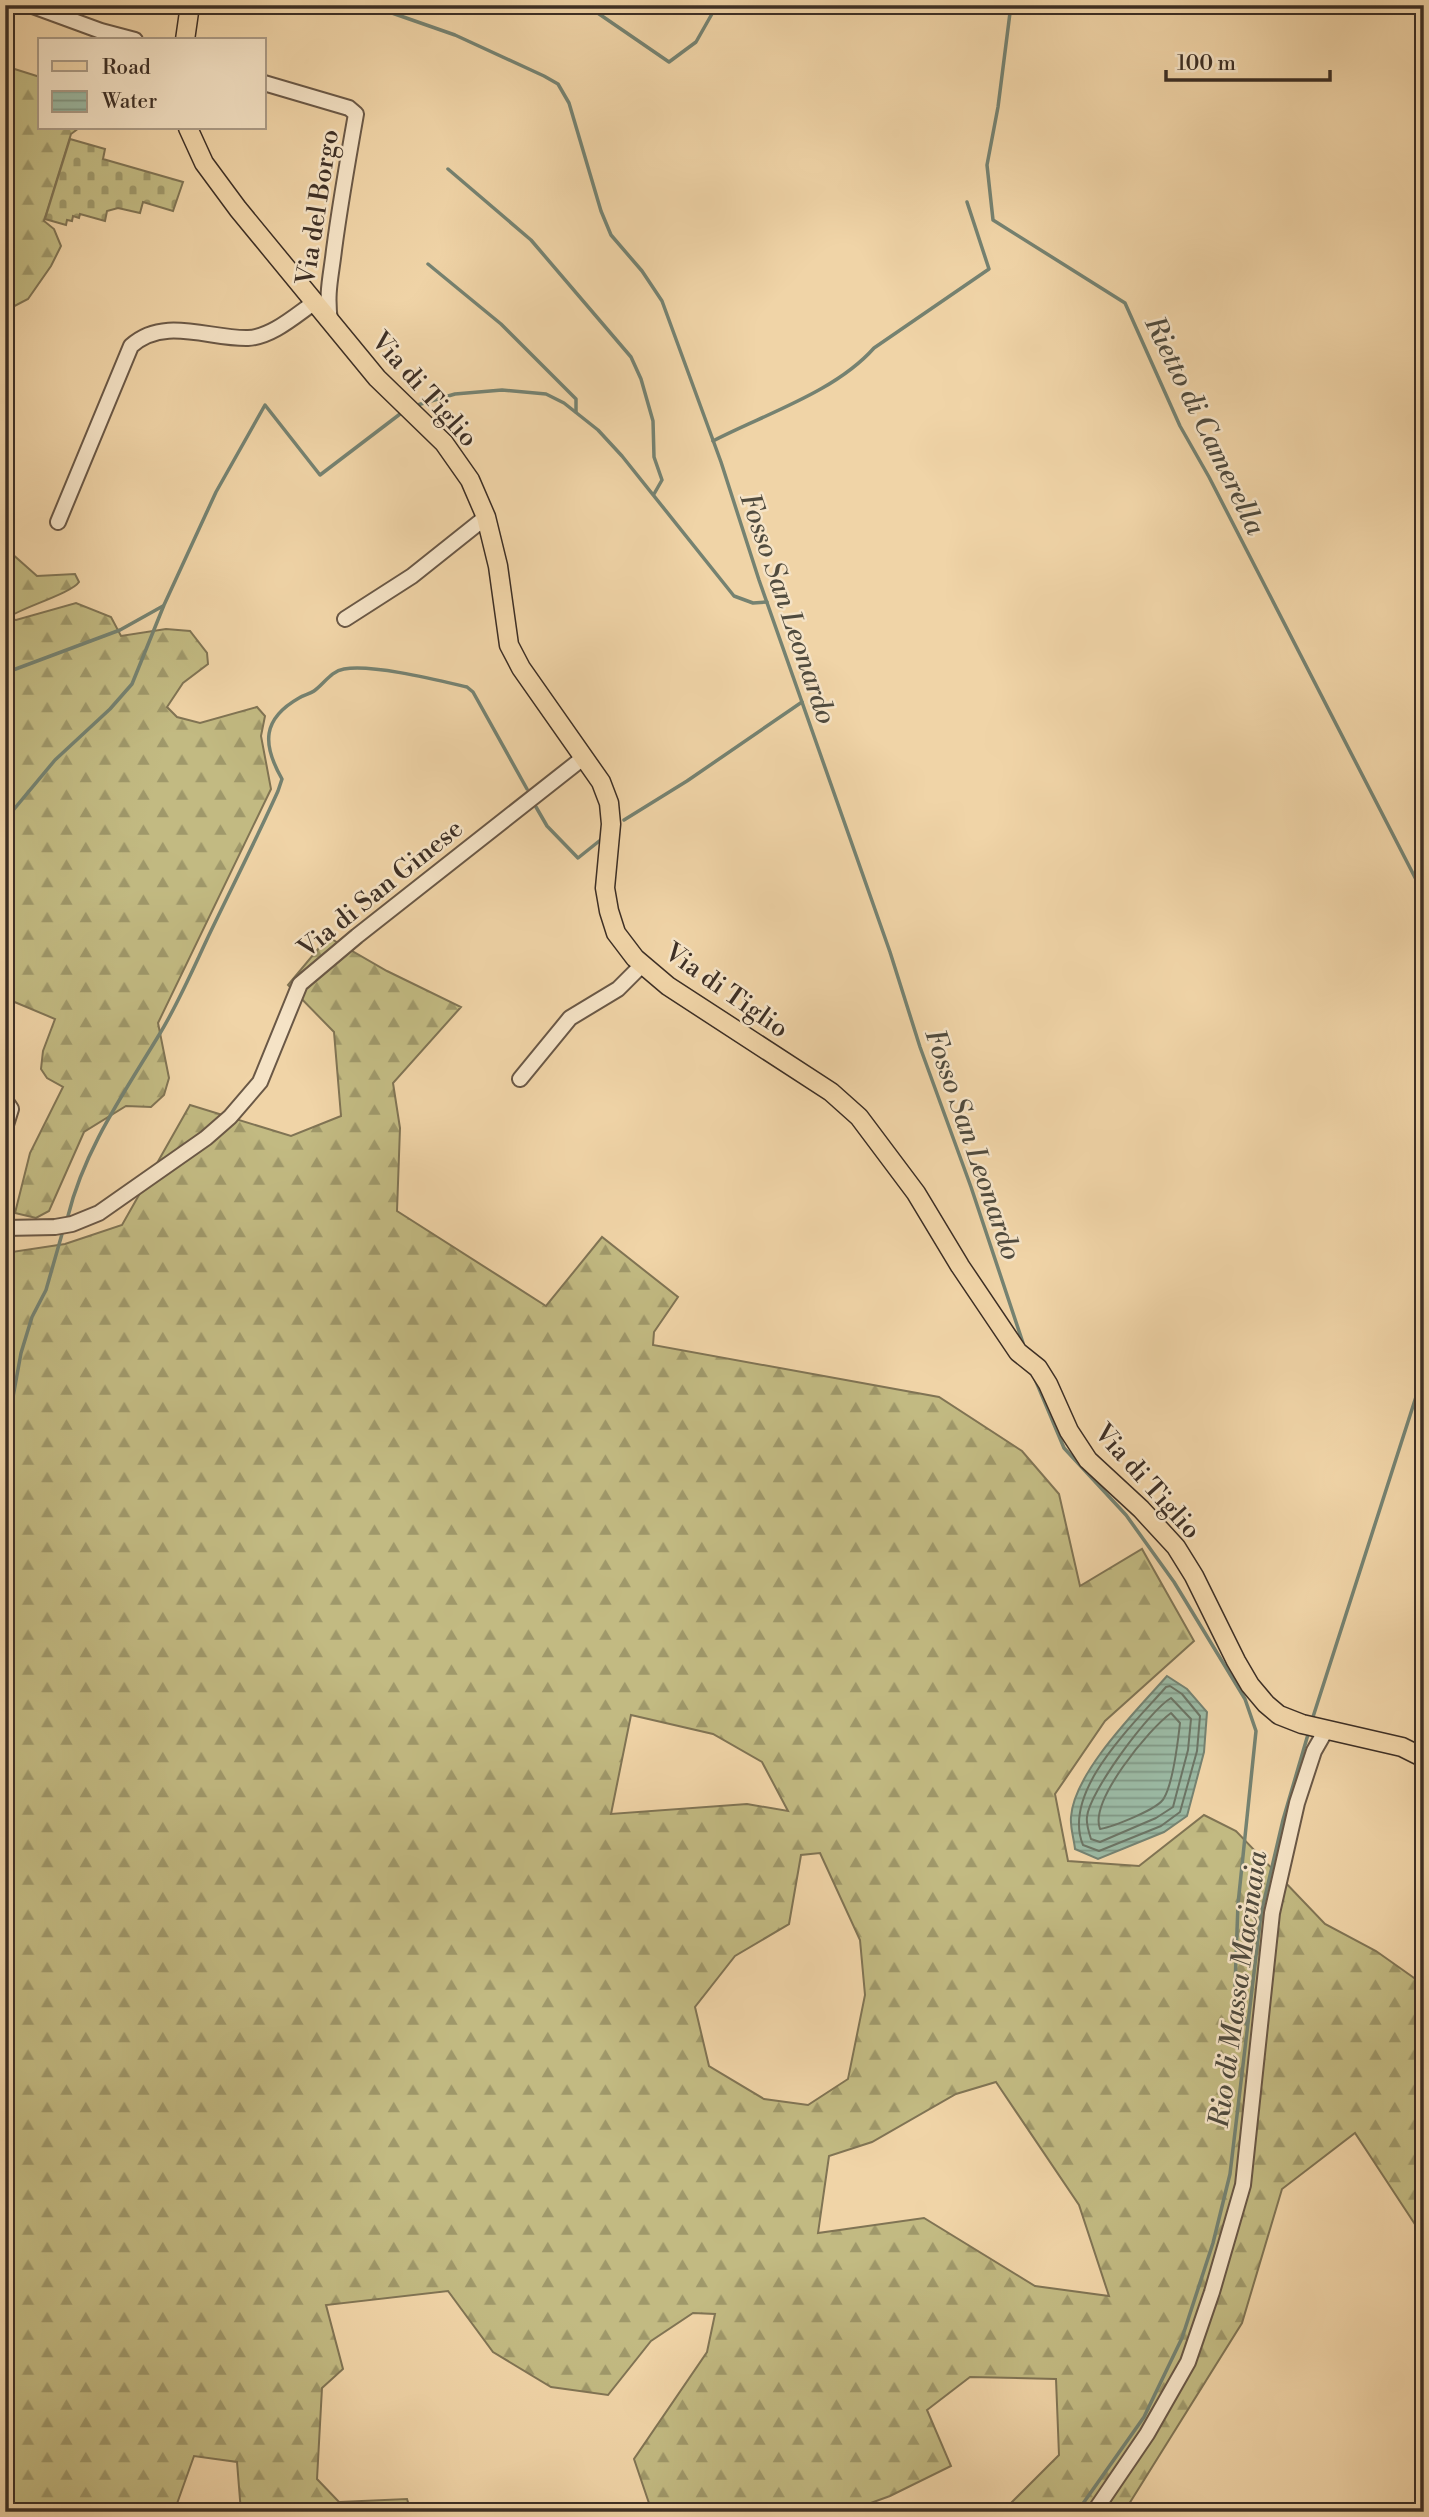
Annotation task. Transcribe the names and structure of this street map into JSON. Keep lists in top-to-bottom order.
{
  "streets": {
    "main road": ["Via di Tiglio"],
    "street": ["Via del Borgo", "Via di San Ginese"]
  },
  "crossings": [
    ["Via del Borgo", "Via di Tiglio"],
    ["Via di Tiglio", "Via di San Ginese"]
  ],
  "water": ["Rietto di Camerella", "Fosso San Leonardo", "Rio di Massa Macinaia"],
  "legend": ["Road", "Water"],
  "scale_bar": "100 m"
}
